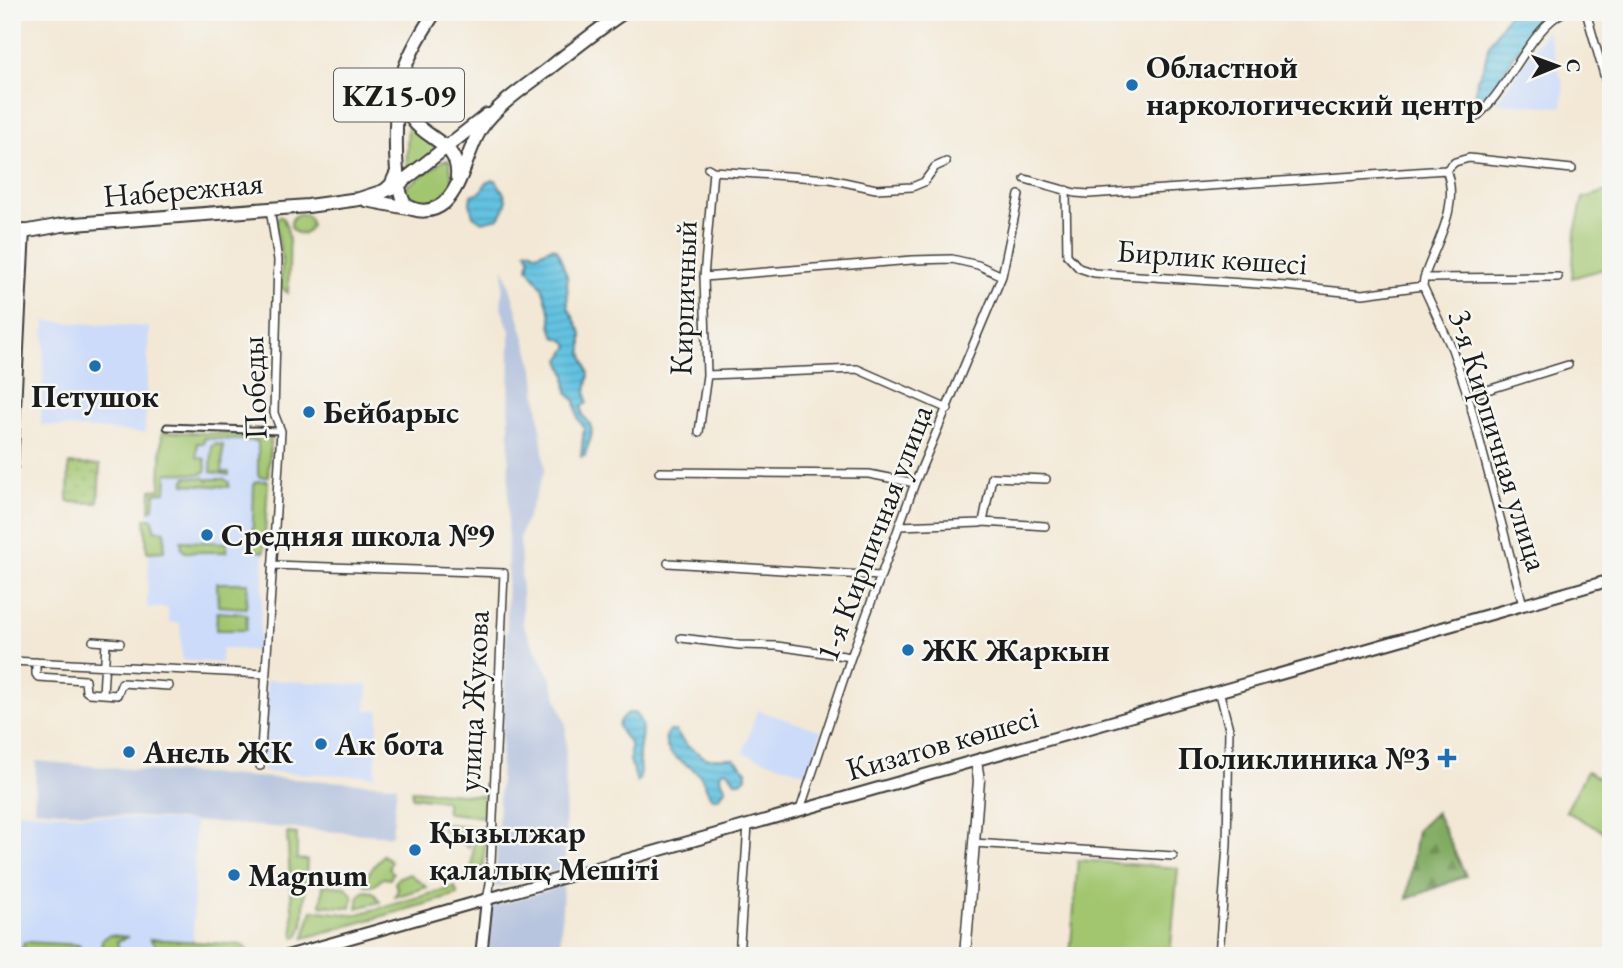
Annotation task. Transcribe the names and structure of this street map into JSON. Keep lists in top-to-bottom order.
{
  "streets": {
    "main road": [
      "KZ15-09",
      "Набережная",
      "улица Жукова",
      "Кизатов көшесі"
    ],
    "street": [
      "Бирлик көшесі",
      "Кирпичный",
      "Победы",
      "3-я Кирпичная улица",
      "1-я Кирпичная улица"
    ]
  },
  "crossings": [
    ["KZ15-09", "Набережная"],
    ["Набережная", "Победы"],
    ["Бирлик көшесі", "3-я Кирпичная улица"],
    ["Победы", "улица Жукова"],
    ["3-я Кирпичная улица", "Кизатов көшесі"],
    ["1-я Кирпичная улица", "Кизатов көшесі"],
    ["улица Жукова", "Кизатов көшесі"]
  ],
  "places": {
    "other": [
      "Областной наркологический центр",
      "Петушок",
      "Бейбарыс",
      "Средняя школа №9",
      "ЖК Жаркын",
      "Ак бота",
      "Анель ЖК",
      "Қызылжар қалалық Мешіті",
      "Magnum"
    ],
    "health": ["Поликлиника №3"]
  },
  "north": "right"
}
